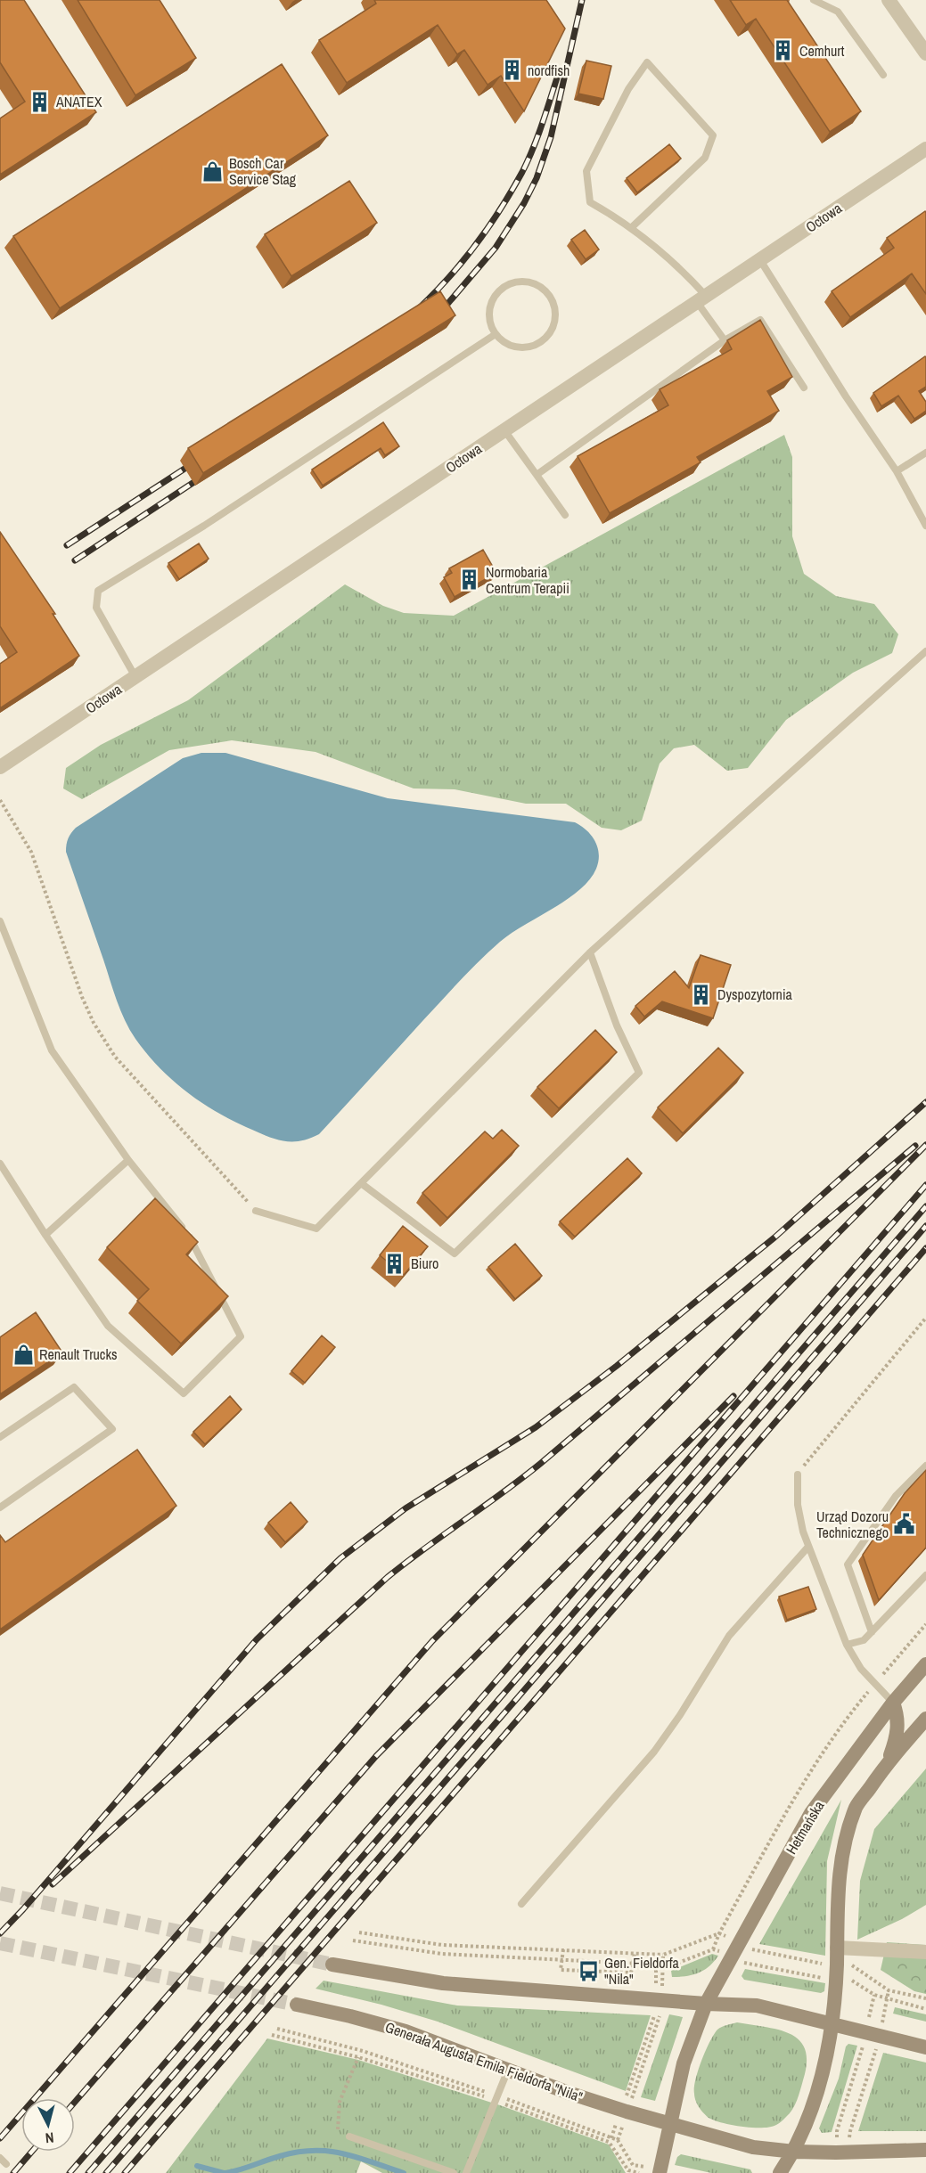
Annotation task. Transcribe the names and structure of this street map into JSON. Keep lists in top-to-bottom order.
{
  "streets": {
    "main road": ["Hetmańska", "Generała Augusta Emila Fieldorfa \"Nila\""],
    "street": ["Octowa"]
  },
  "crossings": [
    ["Hetmańska", "Generała Augusta Emila Fieldorfa \"Nila\""]
  ],
  "places": {
    "building": [
      "Cemhurt",
      "nordfish",
      "ANATEX",
      "Normobaria Centrum Terapii",
      "Dyspozytornia",
      "Biuro"
    ],
    "shop": ["Bosch Car Service Stag", "Renault Trucks"],
    "public building": ["Urząd Dozoru Technicznego"],
    "bus stop": ["Gen. Fieldorfa \"Nila\""]
  },
  "north": "bottom"
}
